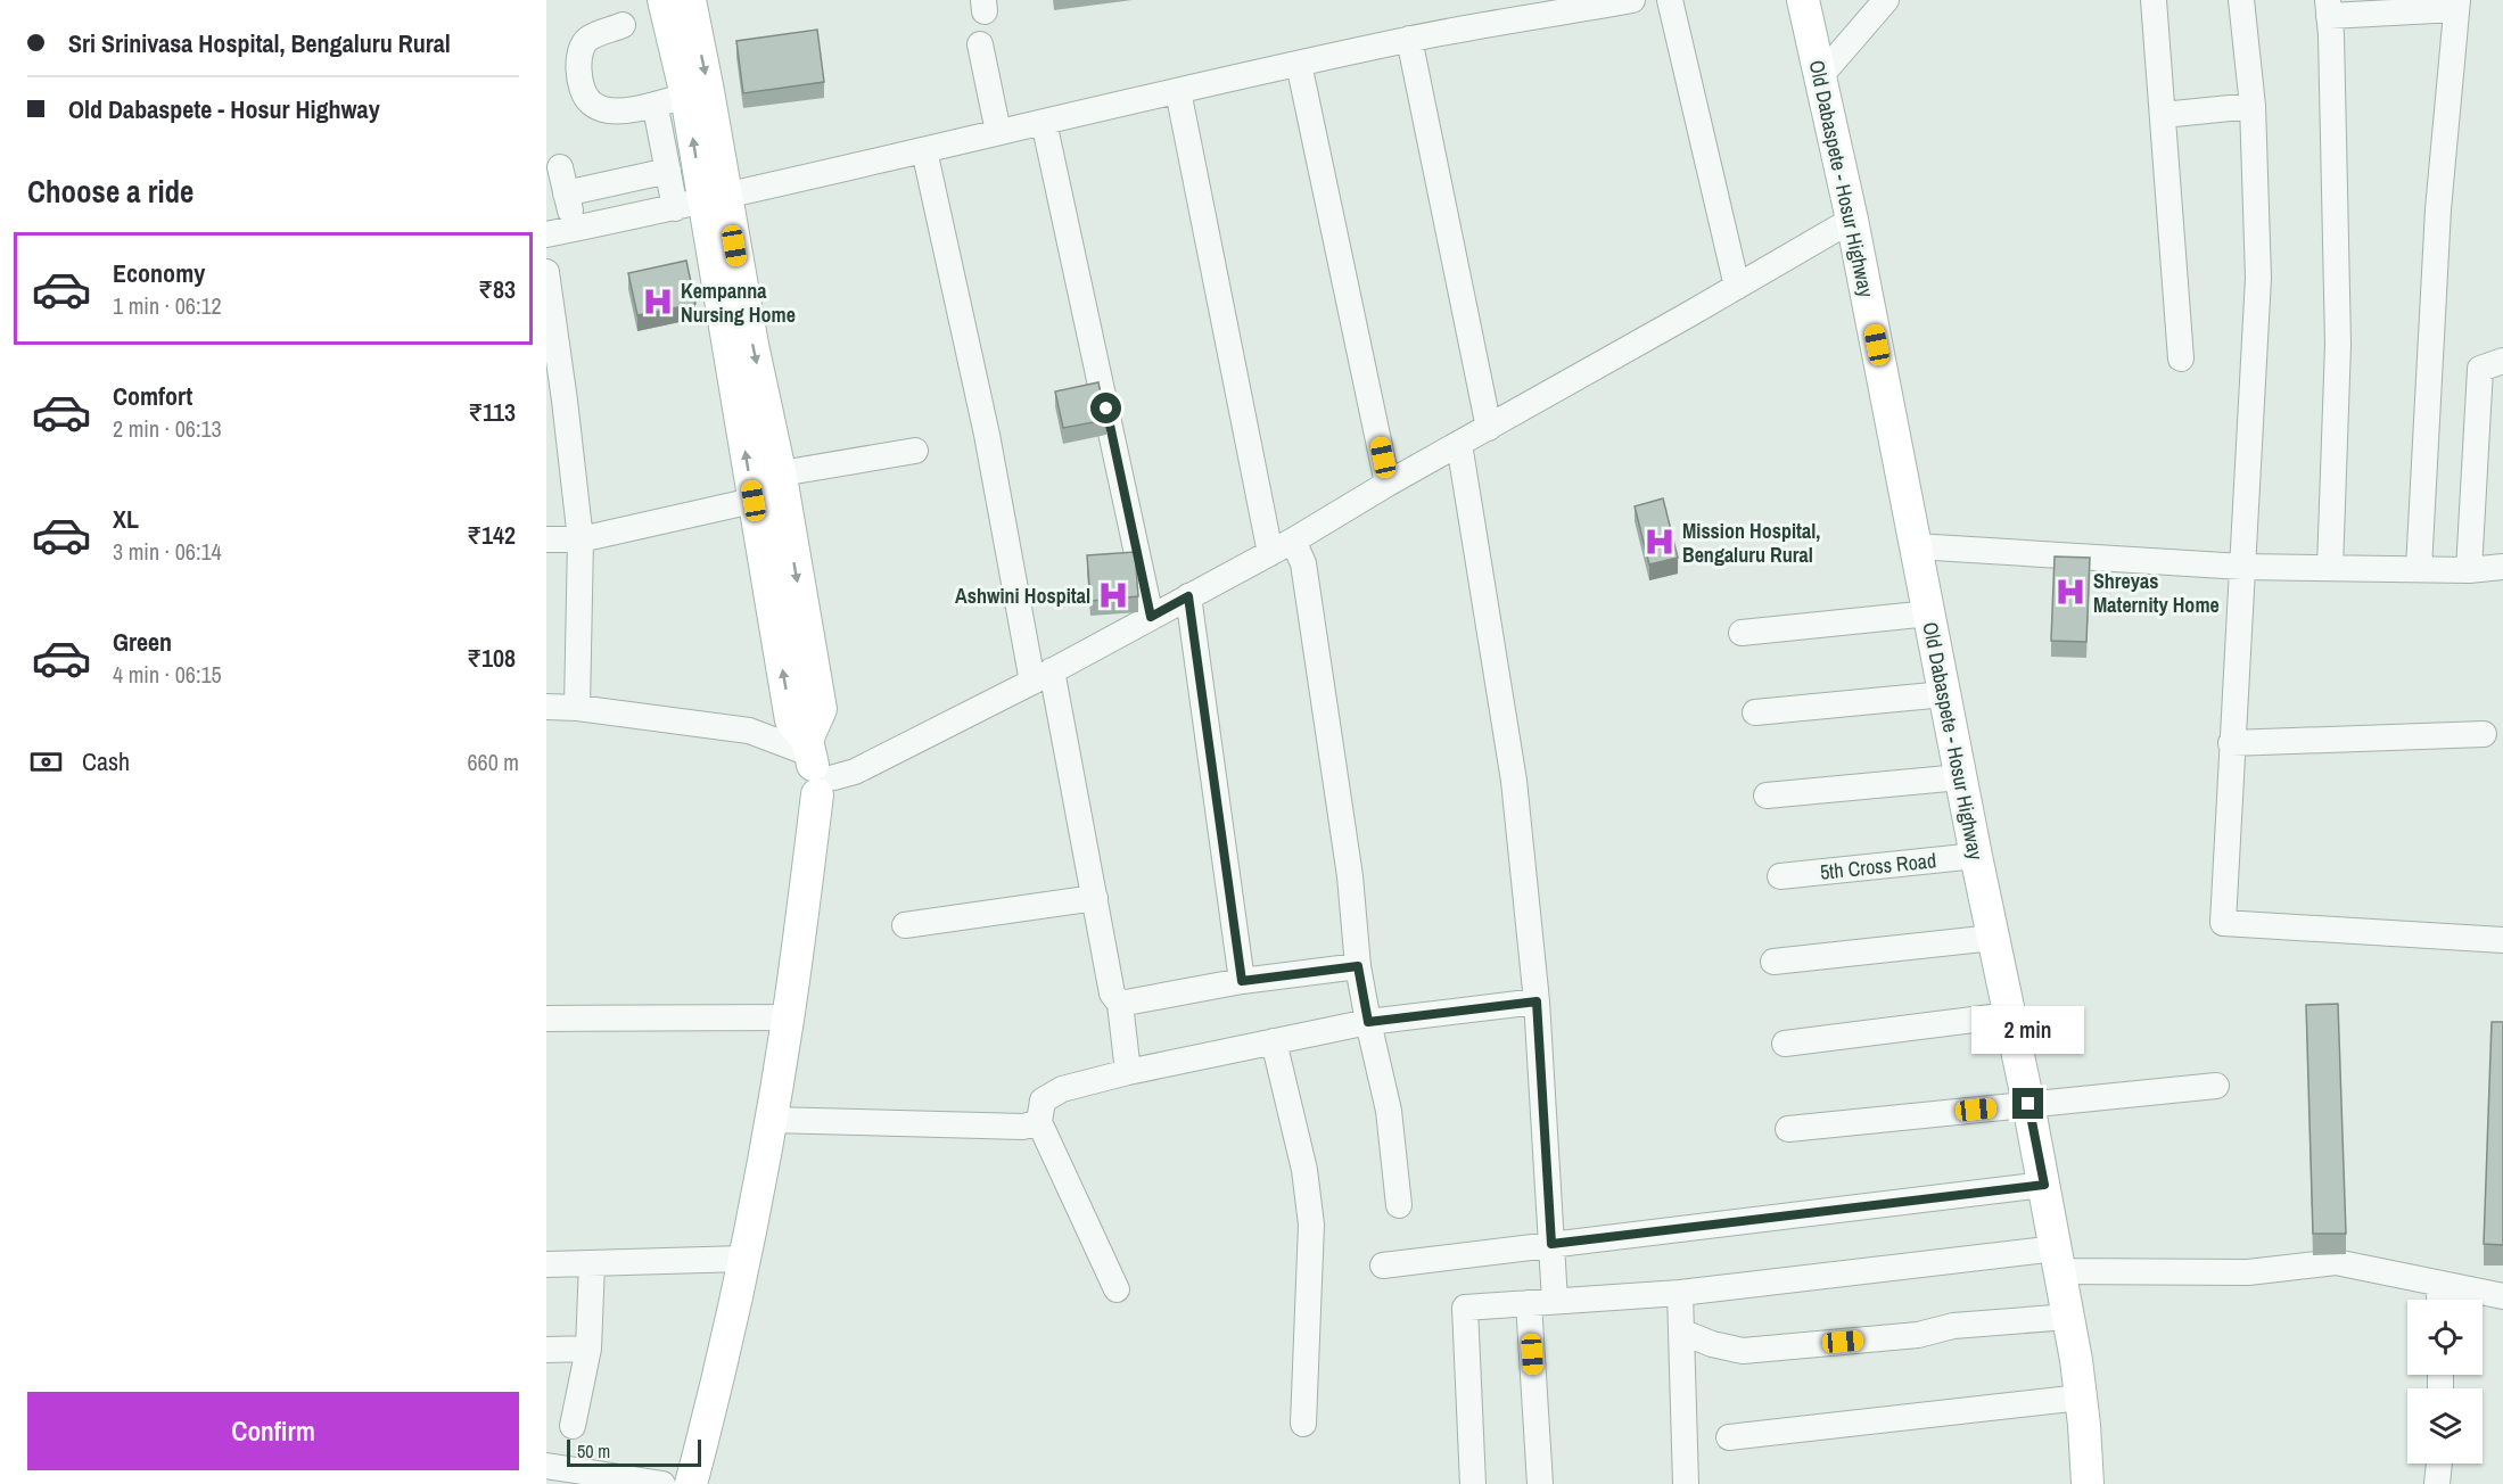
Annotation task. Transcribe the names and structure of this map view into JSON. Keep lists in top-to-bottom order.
{
  "streets": {
    "main road": ["Old Dabaspete - Hosur Highway"],
    "street": ["5th Cross Road"]
  },
  "crossings": [
    ["Old Dabaspete - Hosur Highway", "5th Cross Road"]
  ],
  "places": {
    "hospital": [
      "Kempanna Nursing Home",
      "Mission Hospital, Bengaluru Rural",
      "Shreyas Maternity Home",
      "Ashwini Hospital"
    ]
  },
  "scale_bar": "50 m",
  "page": {
    "banner": ["Sri Srinivasa Hospital, Bengaluru Rural", "Old Dabaspete - Hosur Highway"],
    "heading": "Choose a ride",
    "list": [
      {
        "name": "Economy",
        "note": "1 min · 06:12",
        "value": "₹83"
      },
      {
        "name": "Comfort",
        "note": "2 min · 06:13",
        "value": "₹113"
      },
      {
        "name": "XL",
        "note": "3 min · 06:14",
        "value": "₹142"
      },
      {
        "name": "Green",
        "note": "4 min · 06:15",
        "value": "₹108"
      }
    ],
    "pay": ["Cash", "660 m"],
    "bubble": "2 min",
    "buttons": "Confirm",
    "scale": "50 m"
  }
}
